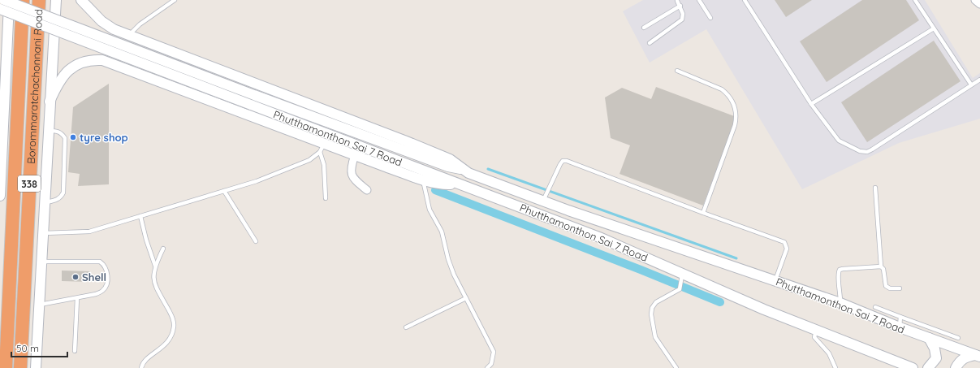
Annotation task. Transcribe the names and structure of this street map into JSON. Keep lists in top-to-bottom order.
{
  "streets": {
    "highway": ["Borommaratchachonnani Road", "338"],
    "main road": ["Phutthamonthon Sai 7 Road"]
  },
  "places": ["tyre shop", "Shell"],
  "scale_bar": "50 m"
}
